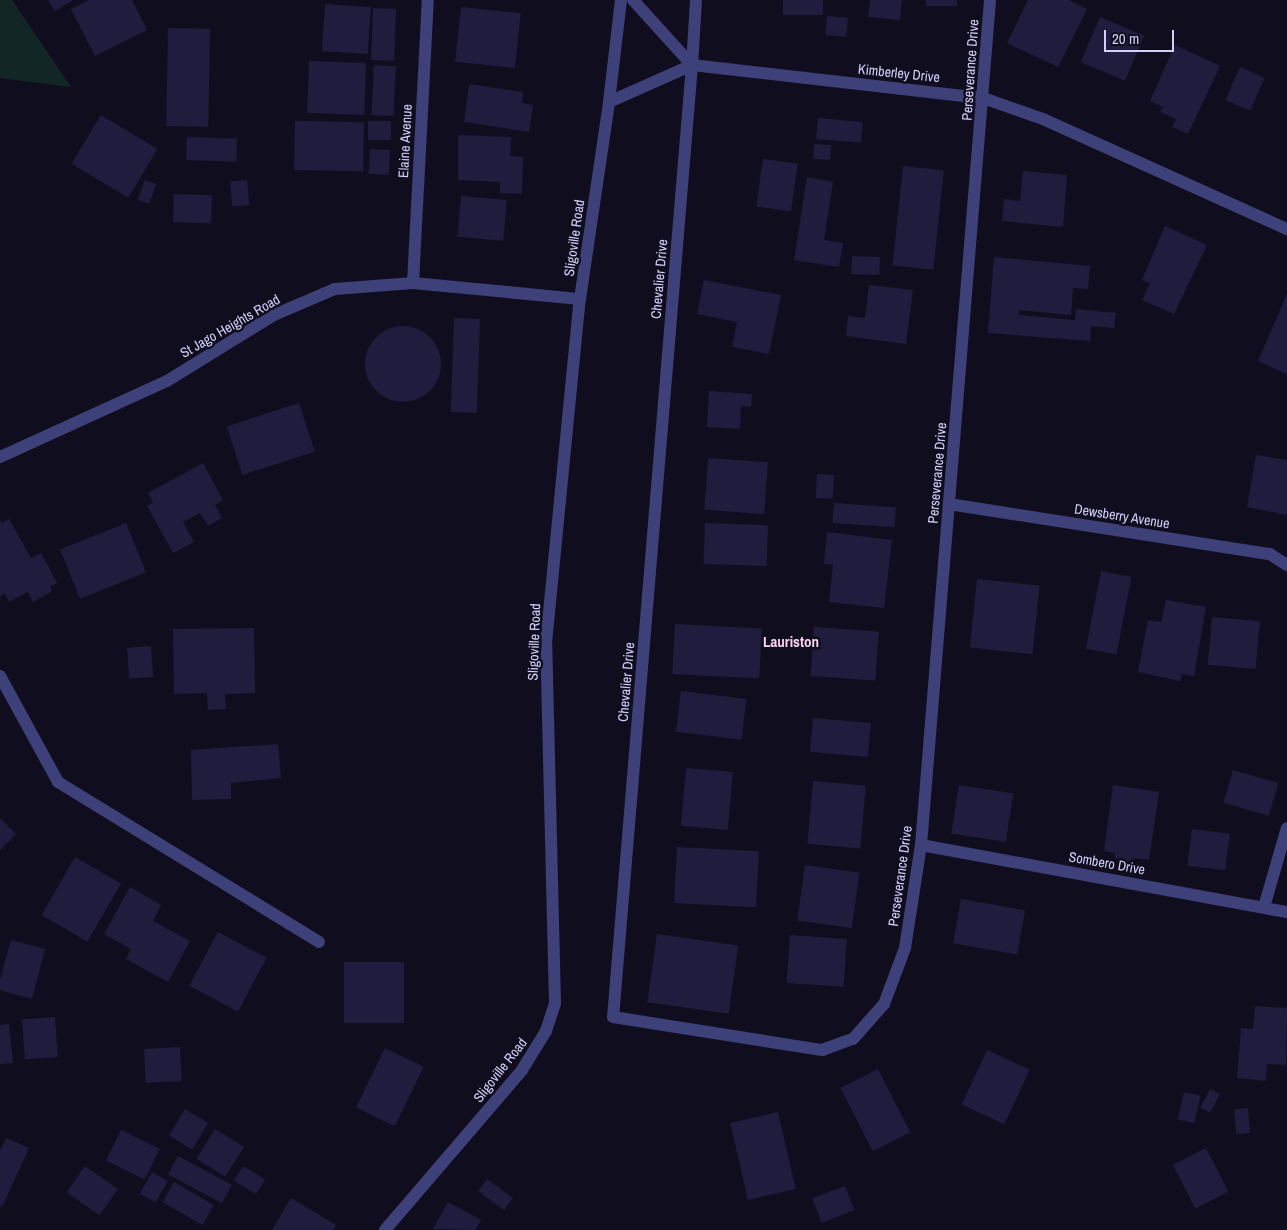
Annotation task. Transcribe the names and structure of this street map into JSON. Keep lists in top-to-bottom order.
{
  "streets": {
    "street": [
      "Perseverance Drive",
      "Kimberley Drive",
      "Elaine Avenue",
      "Sligoville Road",
      "Chevalier Drive",
      "St Jago Heights Road",
      "Dewsberry Avenue",
      "Sombero Drive"
    ]
  },
  "crossings": [
    ["Perseverance Drive", "Kimberley Drive"],
    ["Perseverance Drive", "Chevalier Drive"],
    ["Perseverance Drive", "Dewsberry Avenue"],
    ["Perseverance Drive", "Sombero Drive"],
    ["Kimberley Drive", "Chevalier Drive"],
    ["Elaine Avenue", "St Jago Heights Road"],
    ["Sligoville Road", "St Jago Heights Road"]
  ],
  "districts": ["Lauriston"],
  "scale_bar": "20 m"
}
